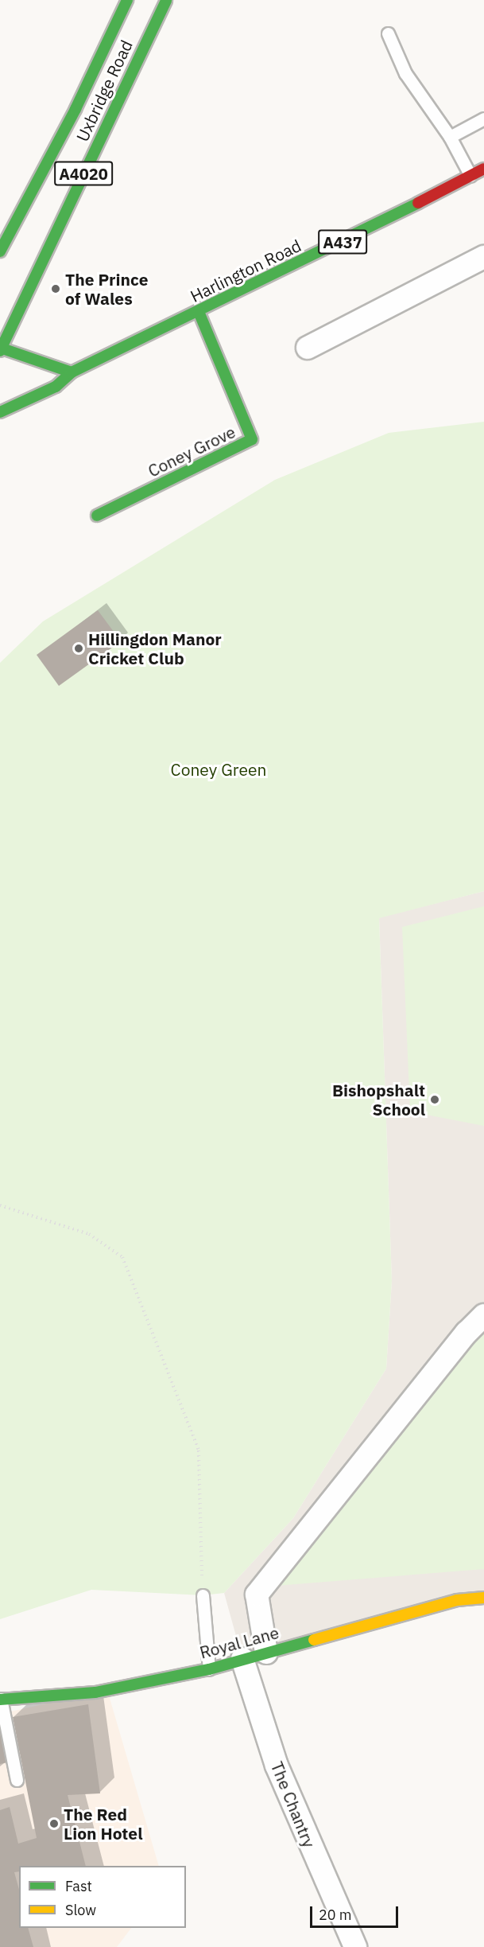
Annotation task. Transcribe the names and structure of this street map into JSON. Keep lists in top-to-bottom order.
{
  "streets": {
    "main road": [
      "Uxbridge Road",
      "A4020",
      "A437",
      "Harlington Road",
      "Coney Grove",
      "Royal Lane"
    ],
    "street": ["The Chantry"]
  },
  "crossings": [
    ["Harlington Road", "Coney Grove"],
    ["Royal Lane", "The Chantry"]
  ],
  "parks": ["Coney Green"],
  "places": [
    "The Prince of Wales",
    "Hillingdon Manor Cricket Club",
    "Bishopshalt School",
    "The Red Lion Hotel"
  ],
  "legend": ["Fast", "Slow"],
  "scale_bar": "20 m"
}
